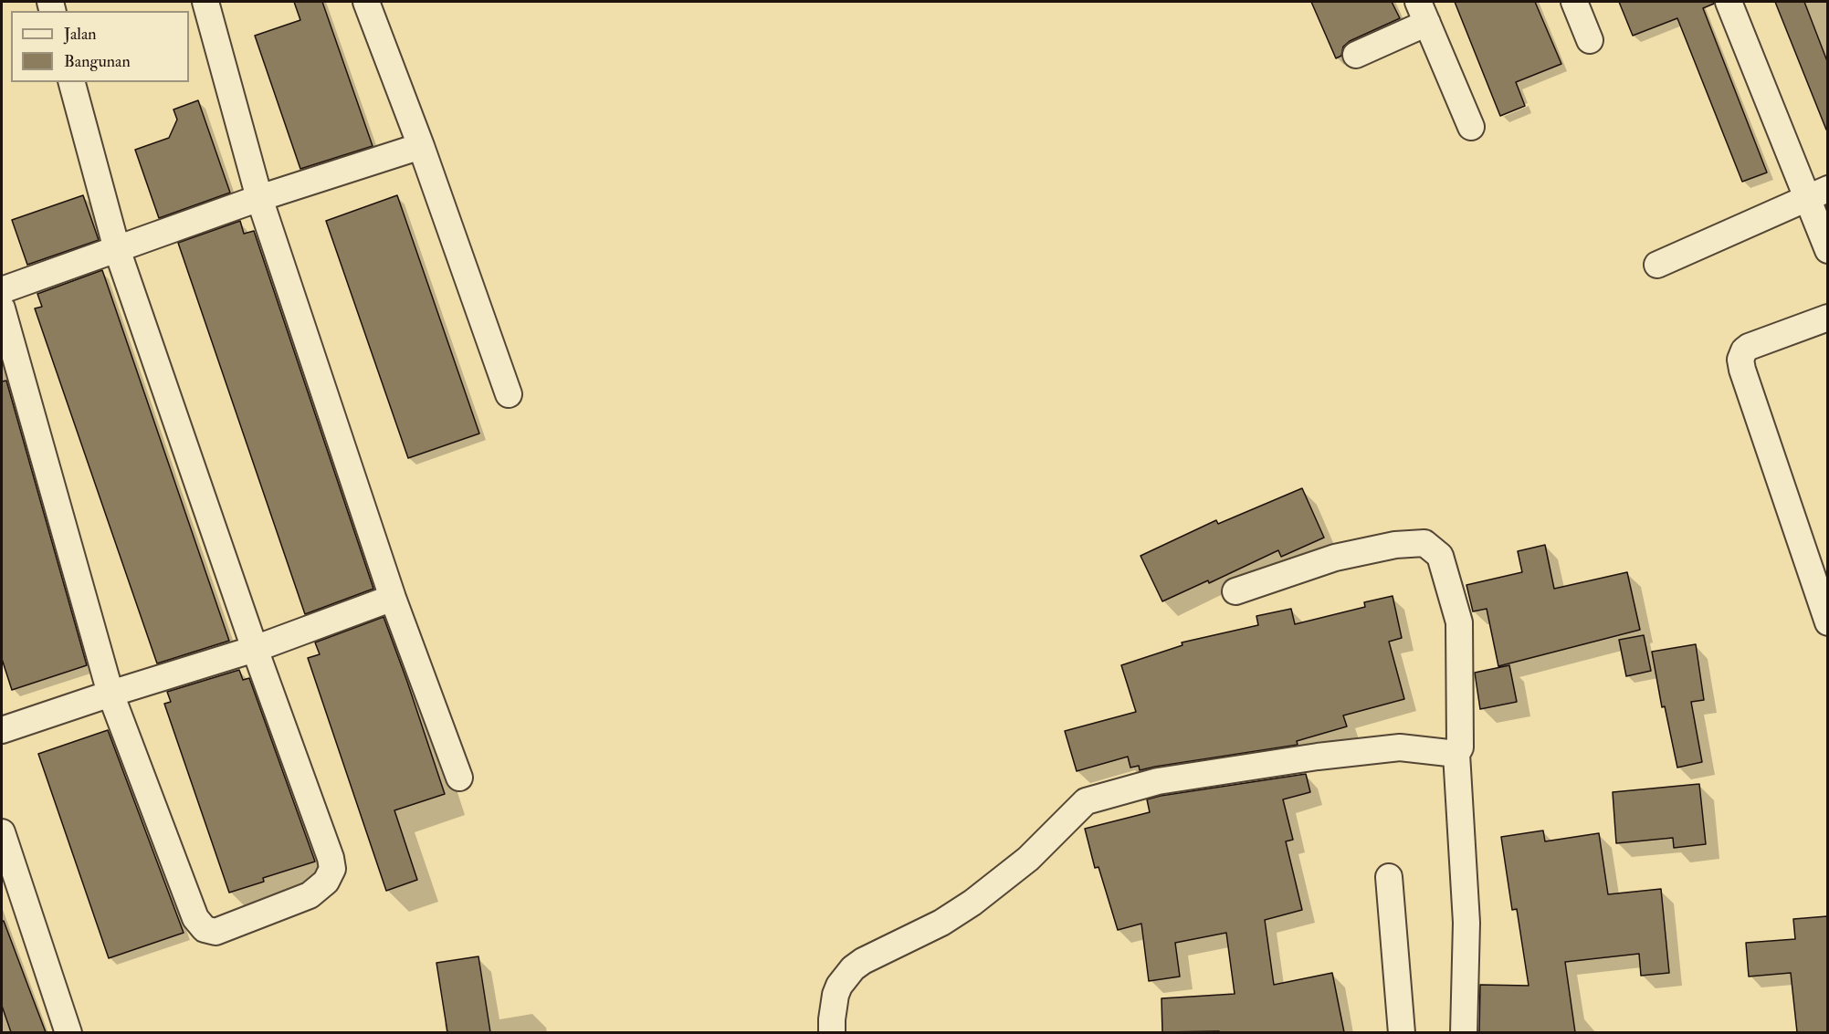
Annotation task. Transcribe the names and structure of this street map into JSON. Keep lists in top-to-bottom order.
{
  "legend": ["Jalan", "Bangunan"]
}
